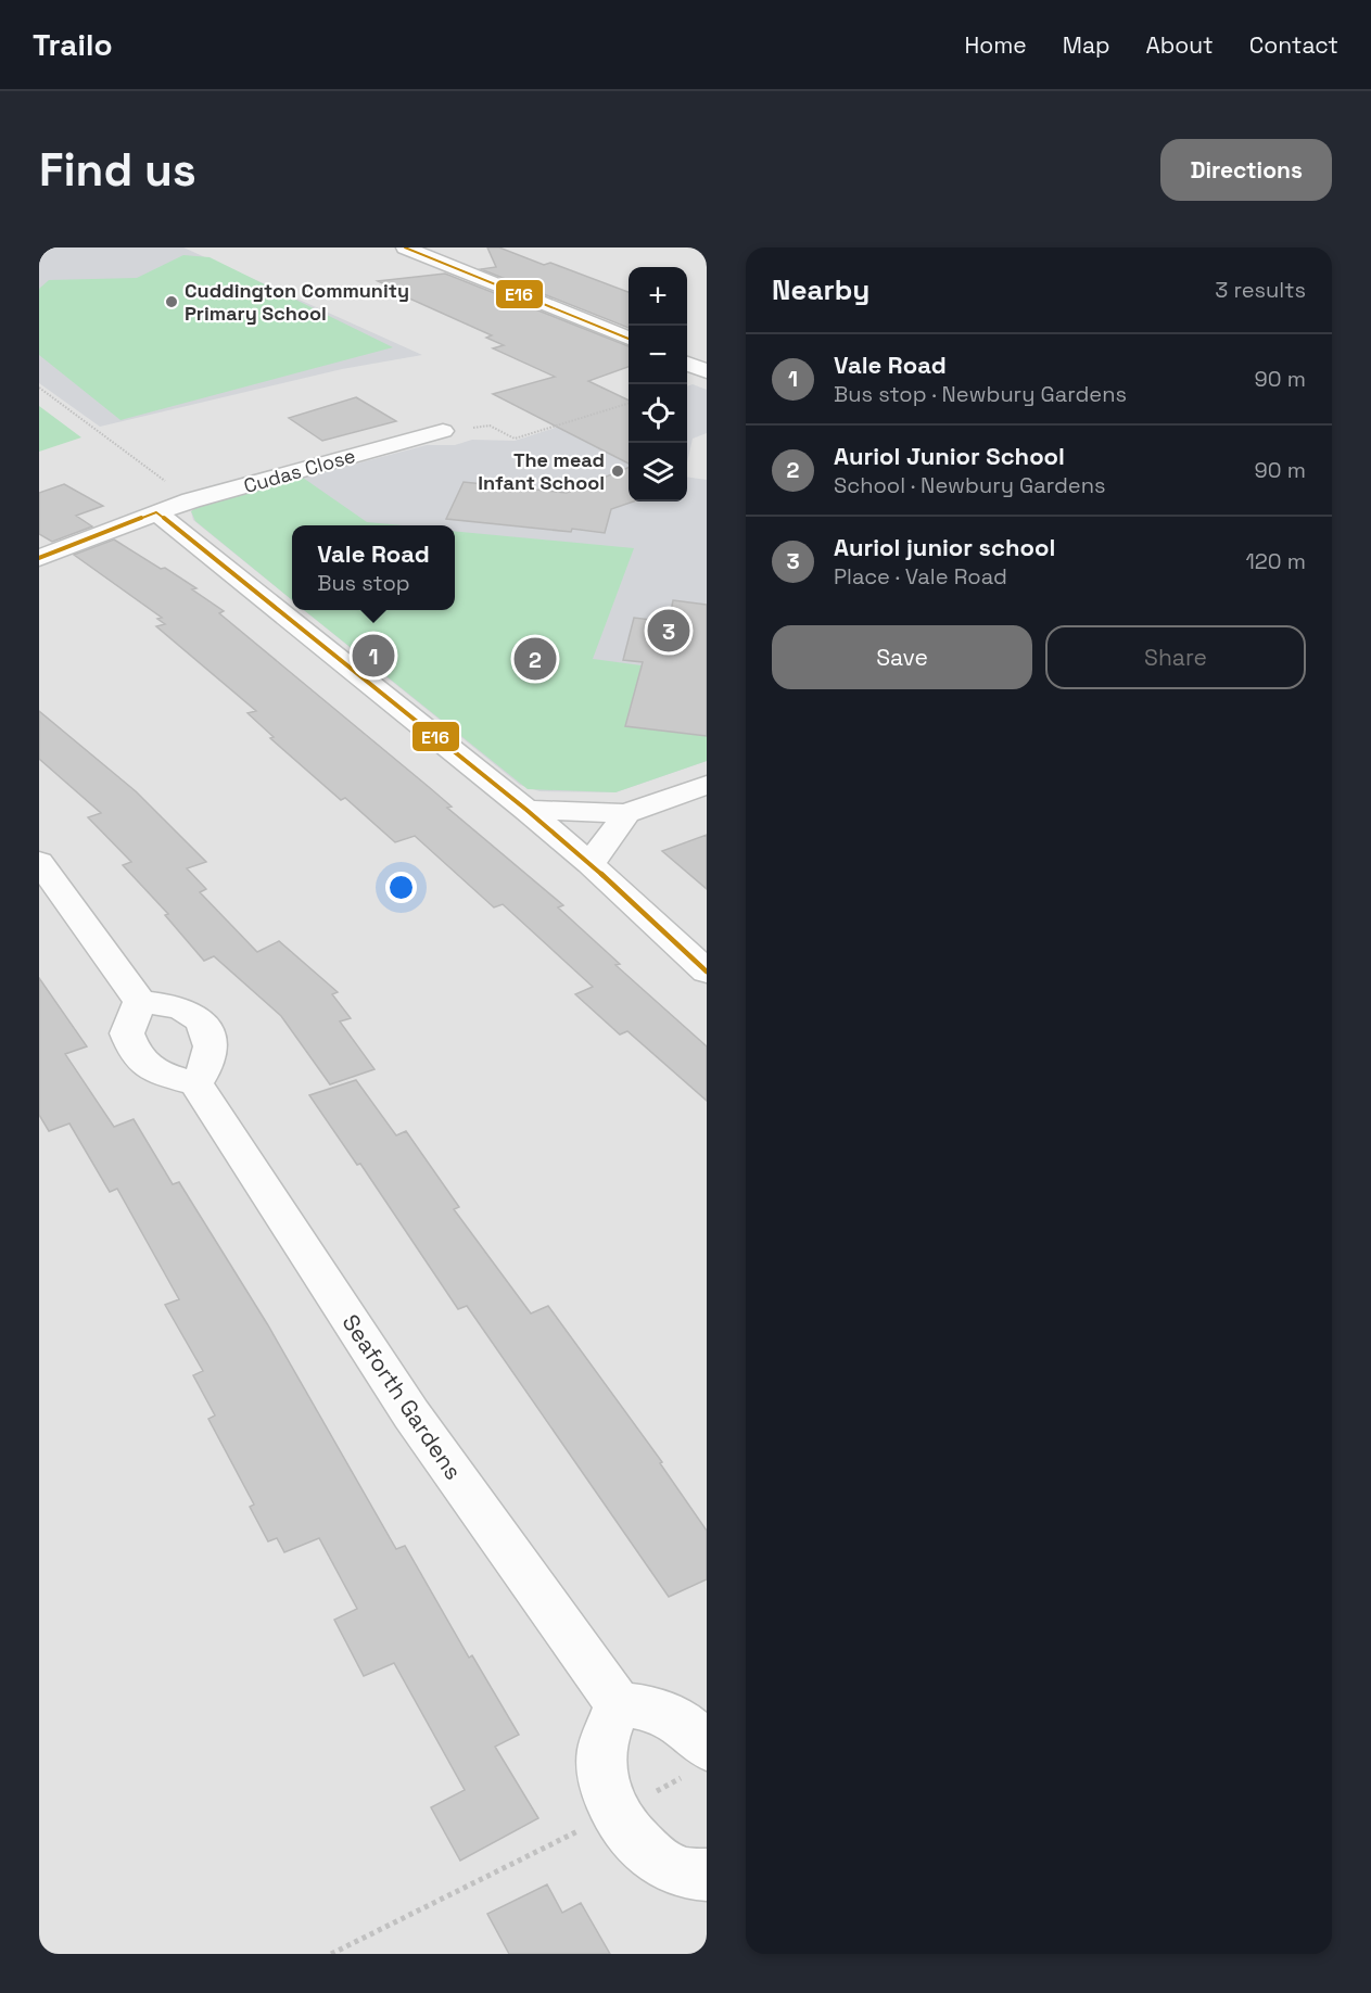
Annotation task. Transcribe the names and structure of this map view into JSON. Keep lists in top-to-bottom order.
{
  "streets": {
    "street": ["Cudas Close", "Seaforth Gardens"]
  },
  "places": ["Cuddington Community Primary School", "The mead Infant School"],
  "lines": ["transit line E16"],
  "page": {
    "header": "Trailo",
    "nav": [
      "Home",
      "Map",
      "About",
      "Contact"
    ],
    "buttons": [
      "Directions",
      ["Save", "Share"]
    ],
    "title": "Find us",
    "heading": ["Nearby", "3 results"],
    "map_buttons": ["+", "−"],
    "list": [
      {
        "mark": "1",
        "name": "Vale Road",
        "note": "Bus stop · Newbury Gardens",
        "value": "90 m"
      },
      {
        "mark": "2",
        "name": "Auriol Junior School",
        "note": "School · Newbury Gardens",
        "value": "90 m"
      },
      {
        "mark": "3",
        "name": "Auriol junior school",
        "note": "Place · Vale Road",
        "value": "120 m"
      }
    ],
    "popup": ["Vale Road", "Bus stop"],
    "pins": ["3", "1", "2"]
  }
}
